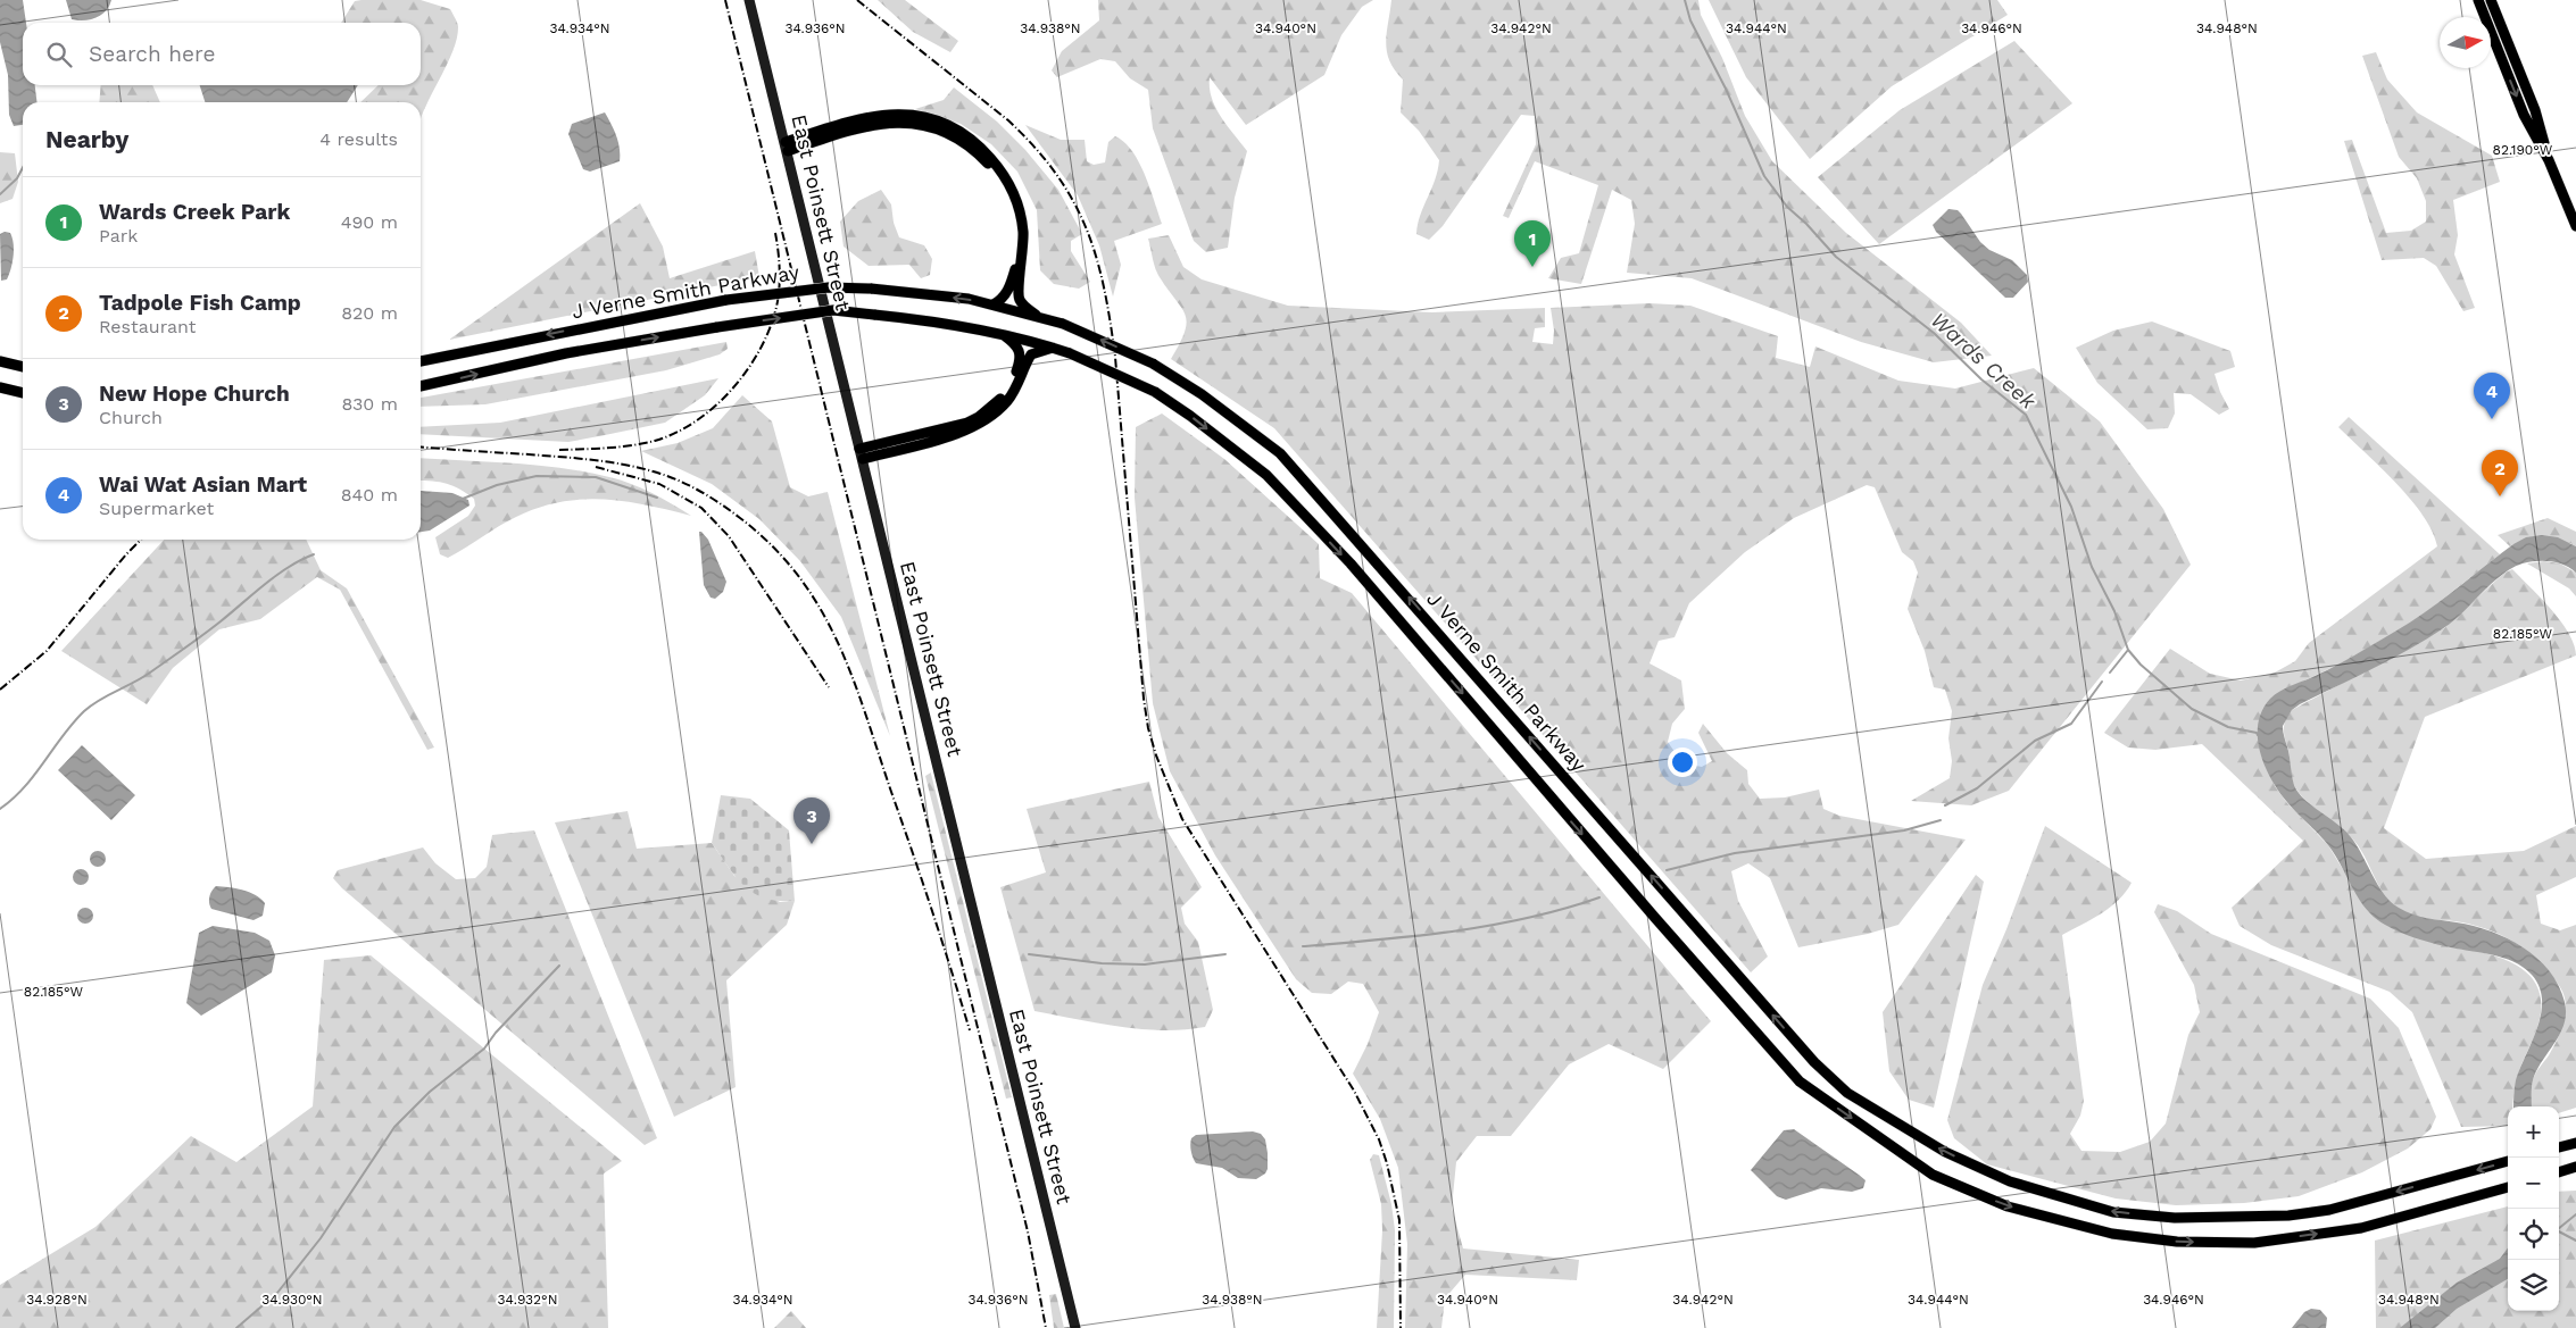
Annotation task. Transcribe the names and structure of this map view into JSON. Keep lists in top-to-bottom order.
{
  "streets": {
    "main road": ["East Poinsett Street", "J Verne Smith Parkway"]
  },
  "water": ["Wards Creek"],
  "north": "right",
  "page": {
    "search": "Search here",
    "heading": ["Nearby", "4 results"],
    "list": [
      {
        "mark": "1",
        "name": "Wards Creek Park",
        "note": "Park",
        "value": "490 m"
      },
      {
        "mark": "2",
        "name": "Tadpole Fish Camp",
        "note": "Restaurant",
        "value": "820 m"
      },
      {
        "mark": "3",
        "name": "New Hope Church",
        "note": "Church",
        "value": "830 m"
      },
      {
        "mark": "4",
        "name": "Wai Wat Asian Mart",
        "note": "Supermarket",
        "value": "840 m"
      }
    ],
    "pins": [
      "1",
      "4",
      "2",
      "3"
    ],
    "map_buttons": ["+", "−"]
  },
  "coordinates": [
    "34.934°N",
    "34.936°N",
    "34.938°N",
    "34.940°N",
    "34.942°N",
    "34.944°N",
    "34.946°N",
    "34.948°N",
    "82.190°W",
    "82.185°W",
    "34.928°N",
    "34.930°N",
    "34.932°N"
  ]
}
